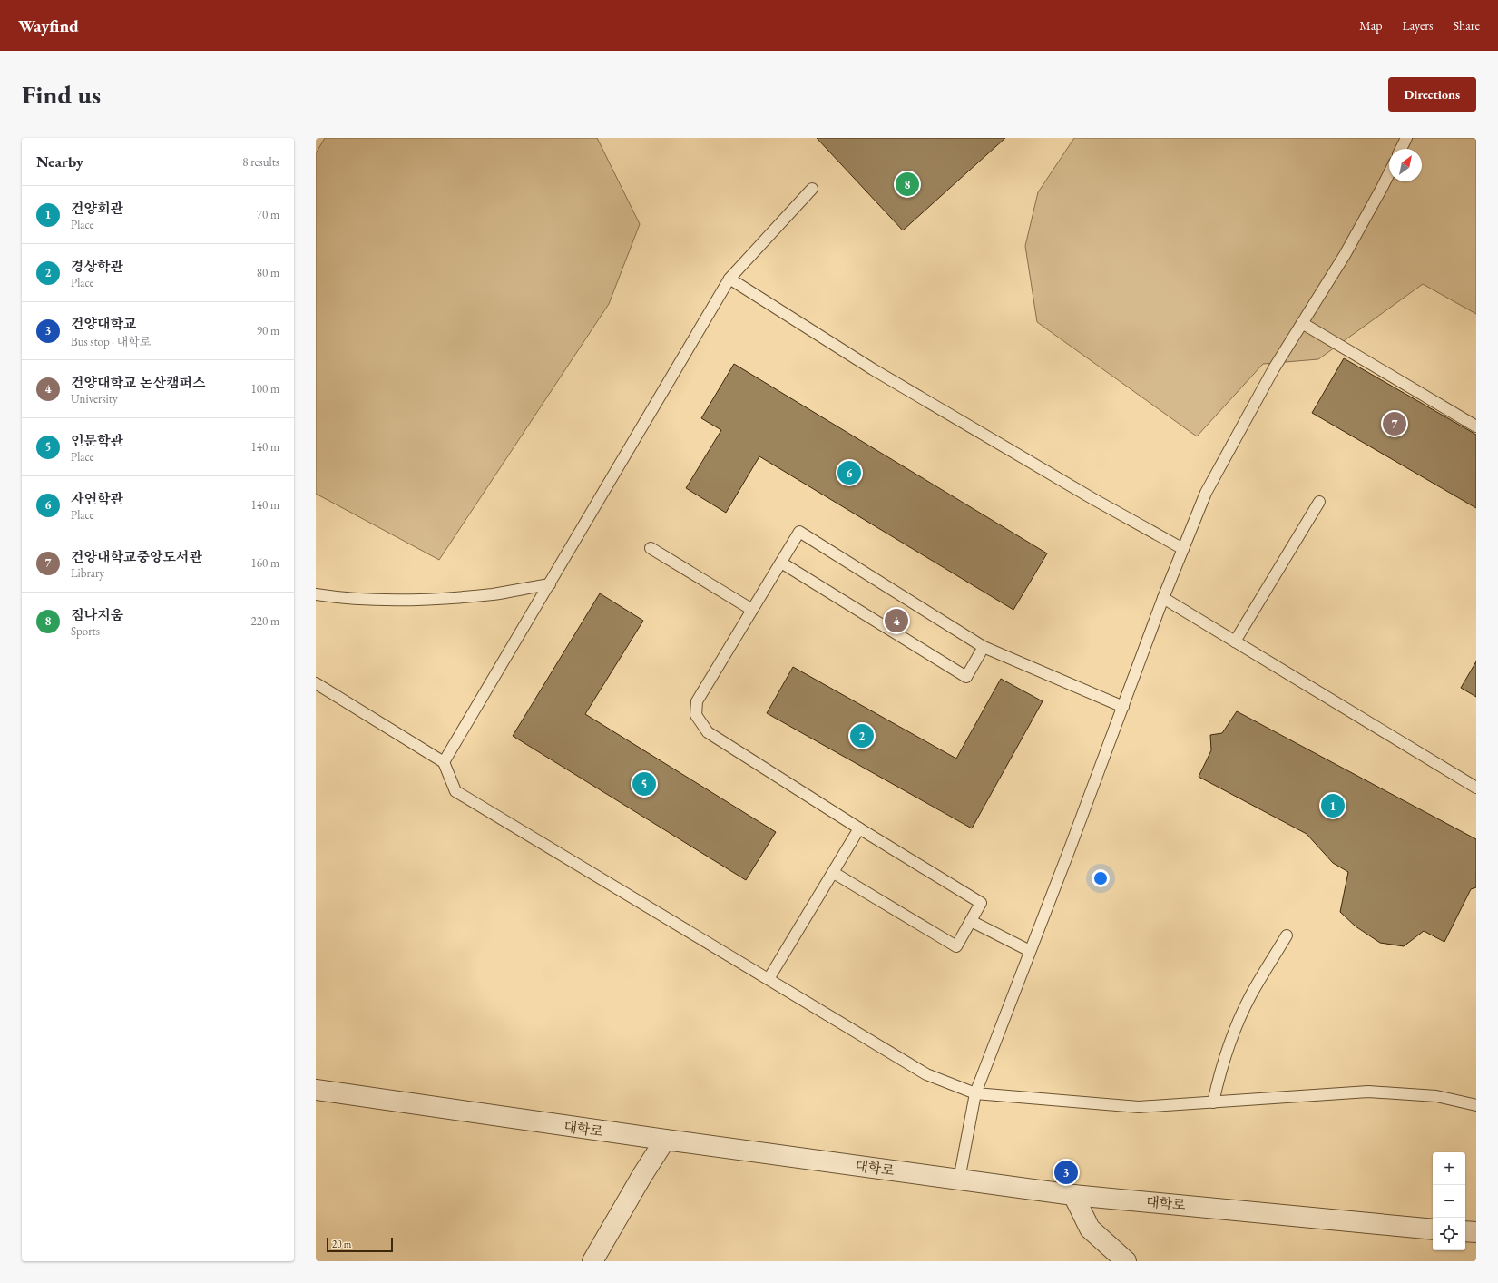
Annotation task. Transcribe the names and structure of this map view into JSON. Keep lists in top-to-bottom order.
{
  "streets": {
    "street": ["대학로"]
  },
  "scale_bar": "20 m",
  "north": "top right",
  "page": {
    "header": "Wayfind",
    "nav": ["Map", "Layers", "Share"],
    "buttons": "Directions",
    "title": "Find us",
    "heading": ["Nearby", "8 results"],
    "pins": [
      "8",
      "7",
      "6",
      "4",
      "2",
      "5",
      "1",
      "3"
    ],
    "list": [
      {
        "mark": "1",
        "name": "건양회관",
        "note": "Place",
        "value": "70 m"
      },
      {
        "mark": "2",
        "name": "경상학관",
        "note": "Place",
        "value": "80 m"
      },
      {
        "mark": "3",
        "name": "건양대학교",
        "note": "Bus stop · 대학로",
        "value": "90 m"
      },
      {
        "mark": "4",
        "name": "건양대학교 논산캠퍼스",
        "note": "University",
        "value": "100 m"
      },
      {
        "mark": "5",
        "name": "인문학관",
        "note": "Place",
        "value": "140 m"
      },
      {
        "mark": "6",
        "name": "자연학관",
        "note": "Place",
        "value": "140 m"
      },
      {
        "mark": "7",
        "name": "건양대학교중앙도서관",
        "note": "Library",
        "value": "160 m"
      },
      {
        "mark": "8",
        "name": "짐나지움",
        "note": "Sports",
        "value": "220 m"
      }
    ],
    "map_buttons": ["+", "−"],
    "scale": "20 m"
  }
}
